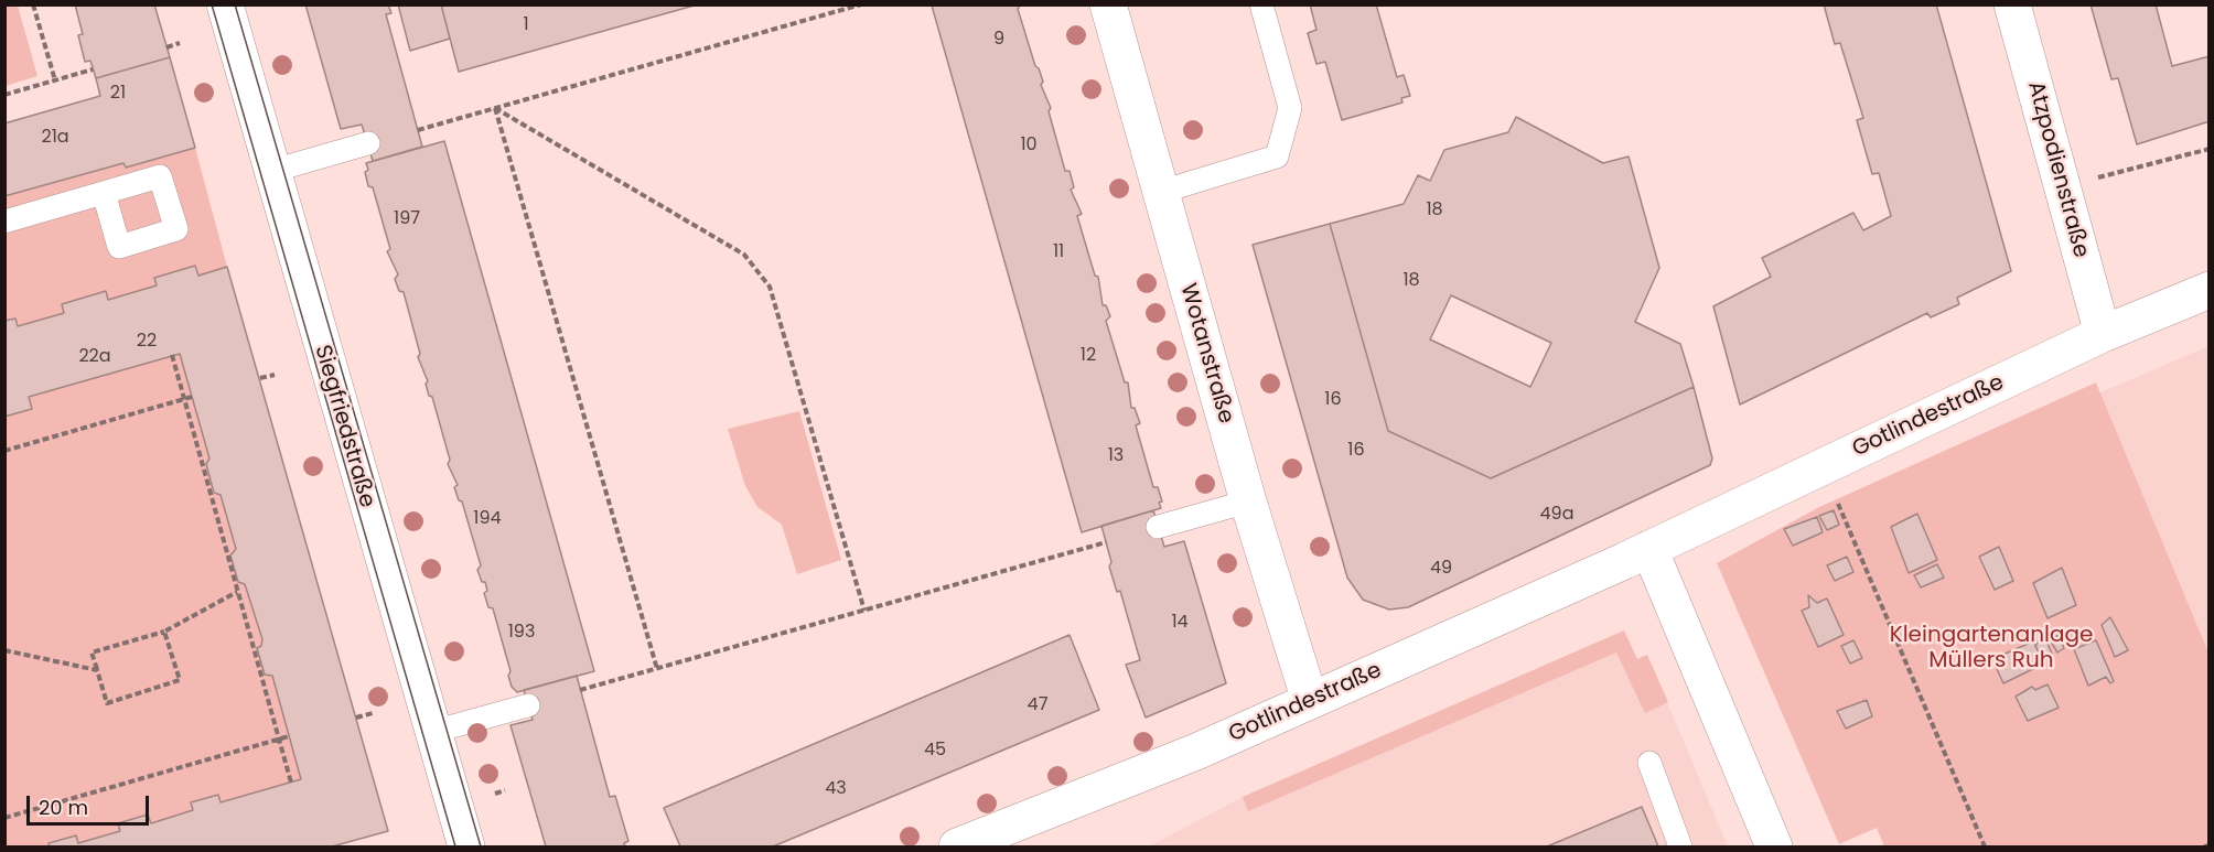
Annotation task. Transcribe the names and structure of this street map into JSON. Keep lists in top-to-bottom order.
{
  "streets": {
    "street": [
      "Atzpodienstraße",
      "Wotanstraße",
      "Gotlindestraße",
      "Siegfriedstraße"
    ]
  },
  "crossings": [
    ["Atzpodienstraße", "Gotlindestraße"],
    ["Wotanstraße", "Gotlindestraße"]
  ],
  "parks": ["Kleingartenanlage Müllers Ruh"],
  "house_numbers": [
    "1",
    "9",
    "21",
    "21a",
    "10",
    "18",
    "197",
    "11",
    "18",
    "22",
    "12",
    "22a",
    "16",
    "16",
    "13",
    "49a",
    "194",
    "49",
    "14",
    "193",
    "47",
    "45",
    "43"
  ],
  "scale_bar": "20 m"
}
